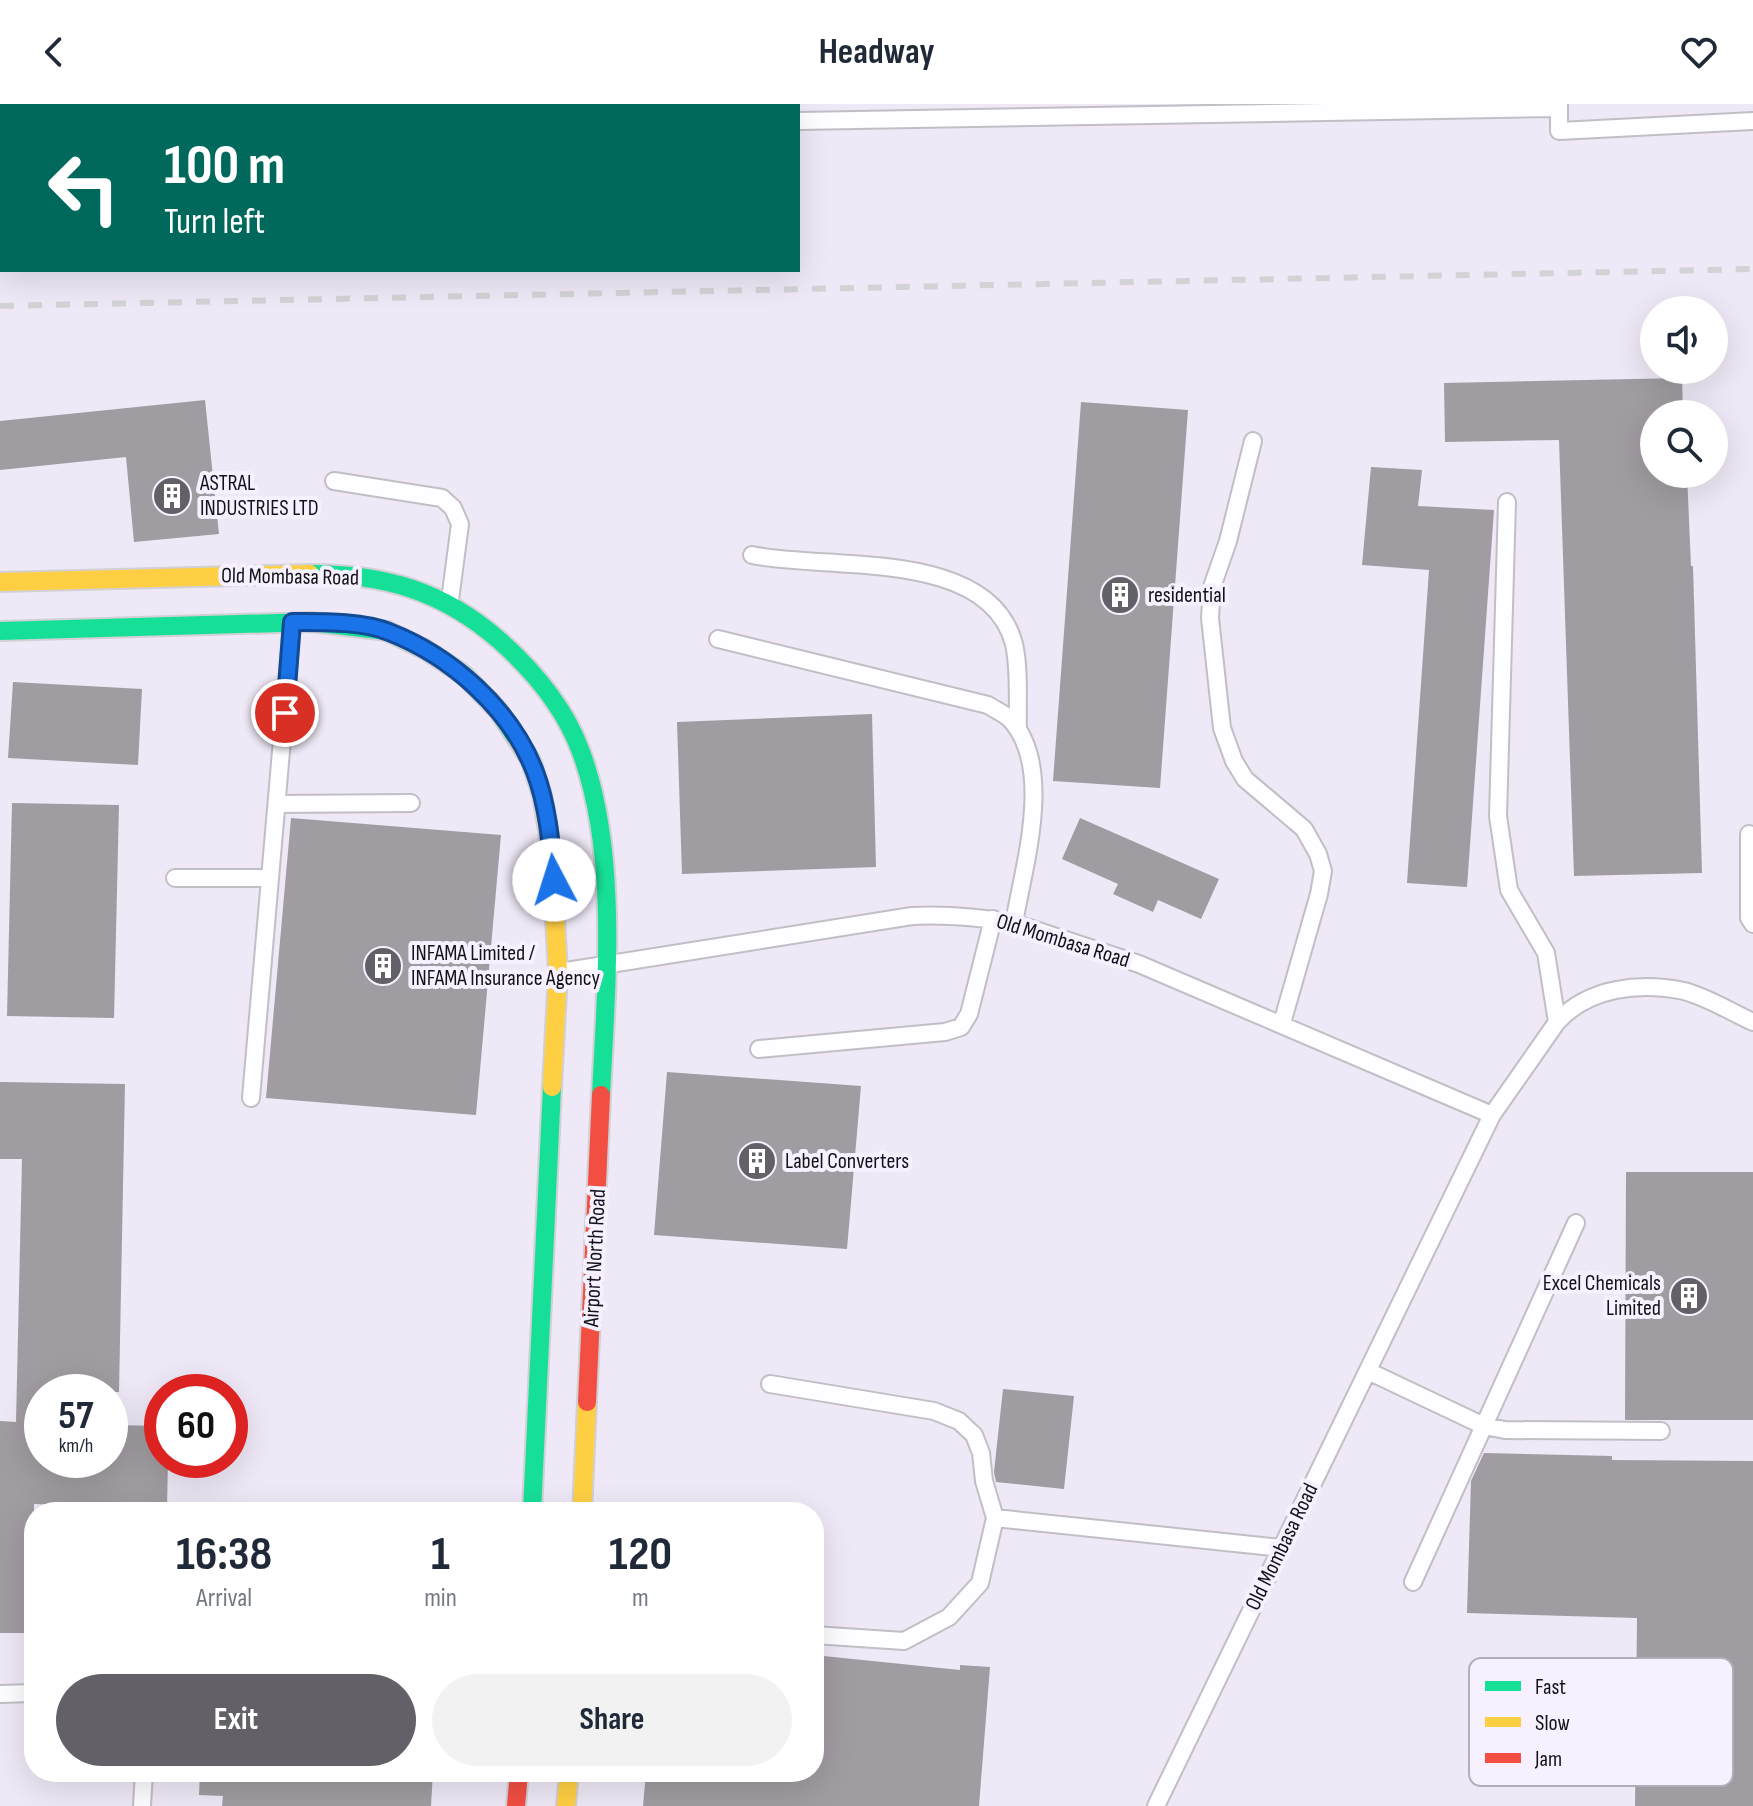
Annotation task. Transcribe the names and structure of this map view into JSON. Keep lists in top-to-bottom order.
{
  "streets": {
    "main road": ["Old Mombasa Road", "Airport North Road"]
  },
  "crossings": [
    ["Old Mombasa Road", "Airport North Road"]
  ],
  "places": {
    "building": [
      "ASTRAL INDUSTRIES LTD",
      "residential",
      "INFAMA Limited / INFAMA Insurance Agency",
      "Label Converters",
      "Excel Chemicals Limited"
    ]
  },
  "legend": ["Fast", "Slow", "Jam"],
  "page": {
    "header": "Headway",
    "turn": ["100 m", "Turn left"],
    "speed": "57 km/h",
    "limit": "60",
    "eta": [
      "16:38",
      "Arrival",
      "1",
      "min",
      "120",
      "m"
    ],
    "buttons": ["Exit", "Share"]
  }
}
